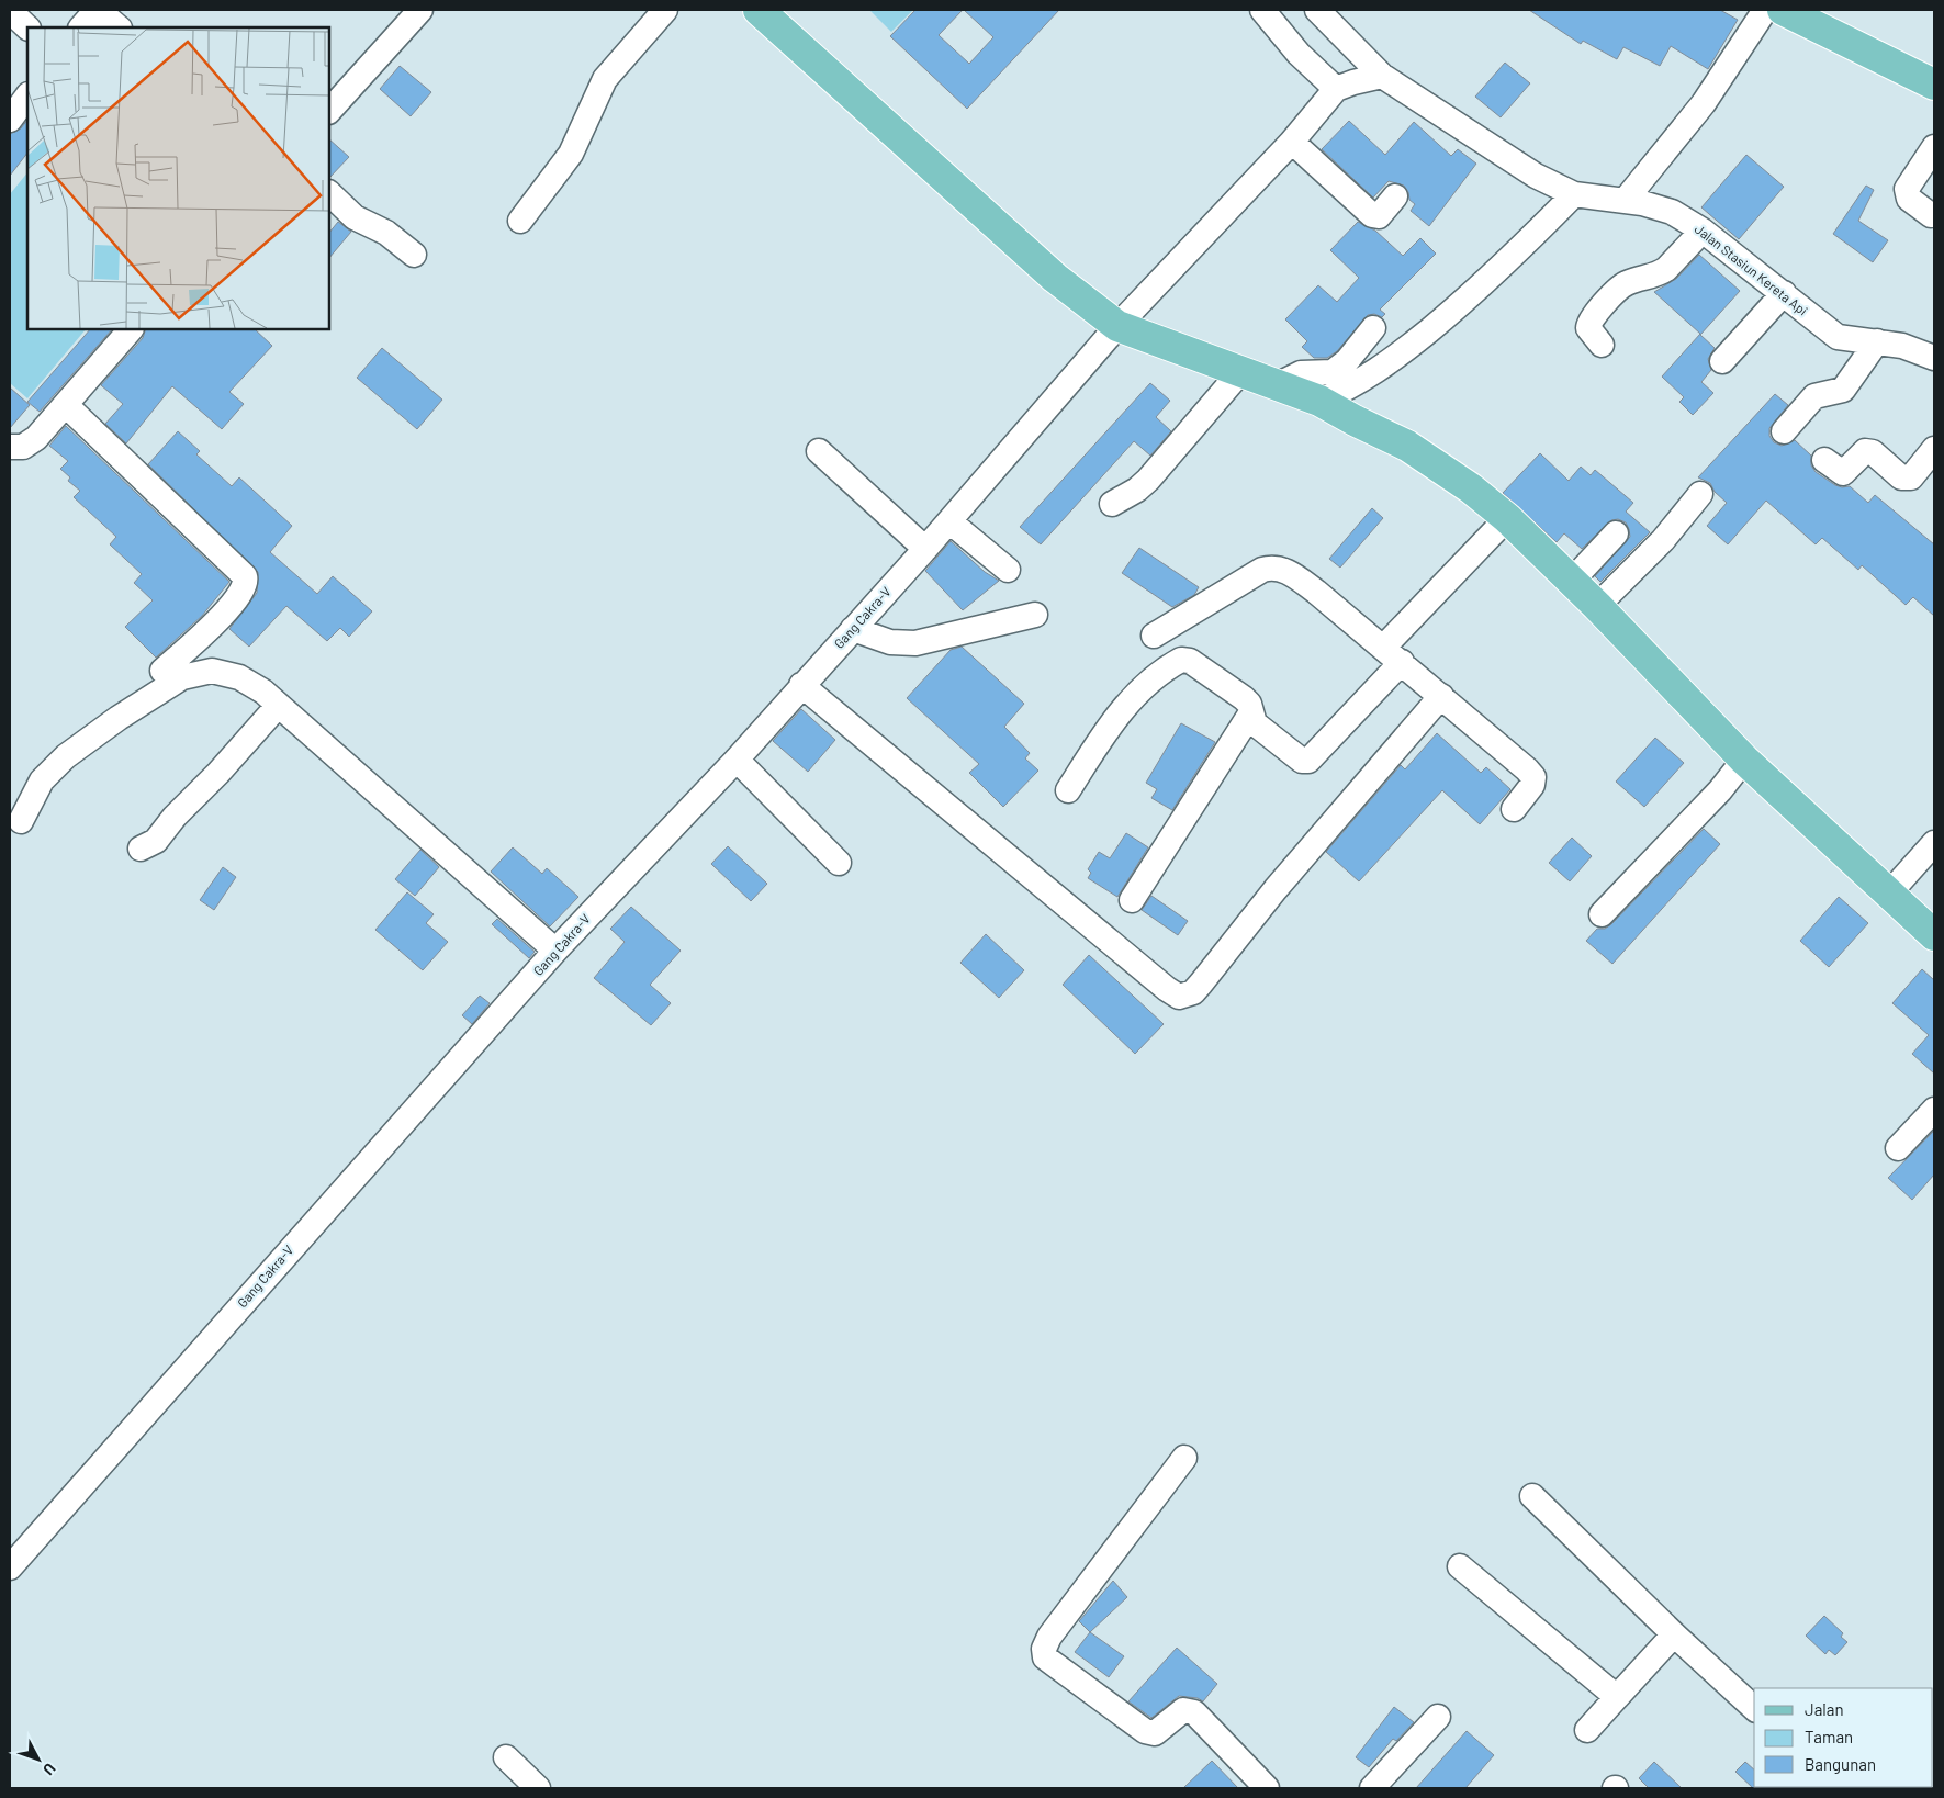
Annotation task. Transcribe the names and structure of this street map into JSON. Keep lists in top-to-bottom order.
{
  "streets": {
    "street": ["Jalan Stasiun Kereta Api", "Gang Cakra-V"]
  },
  "legend": ["Jalan", "Taman", "Bangunan"],
  "north": "bottom right"
}
